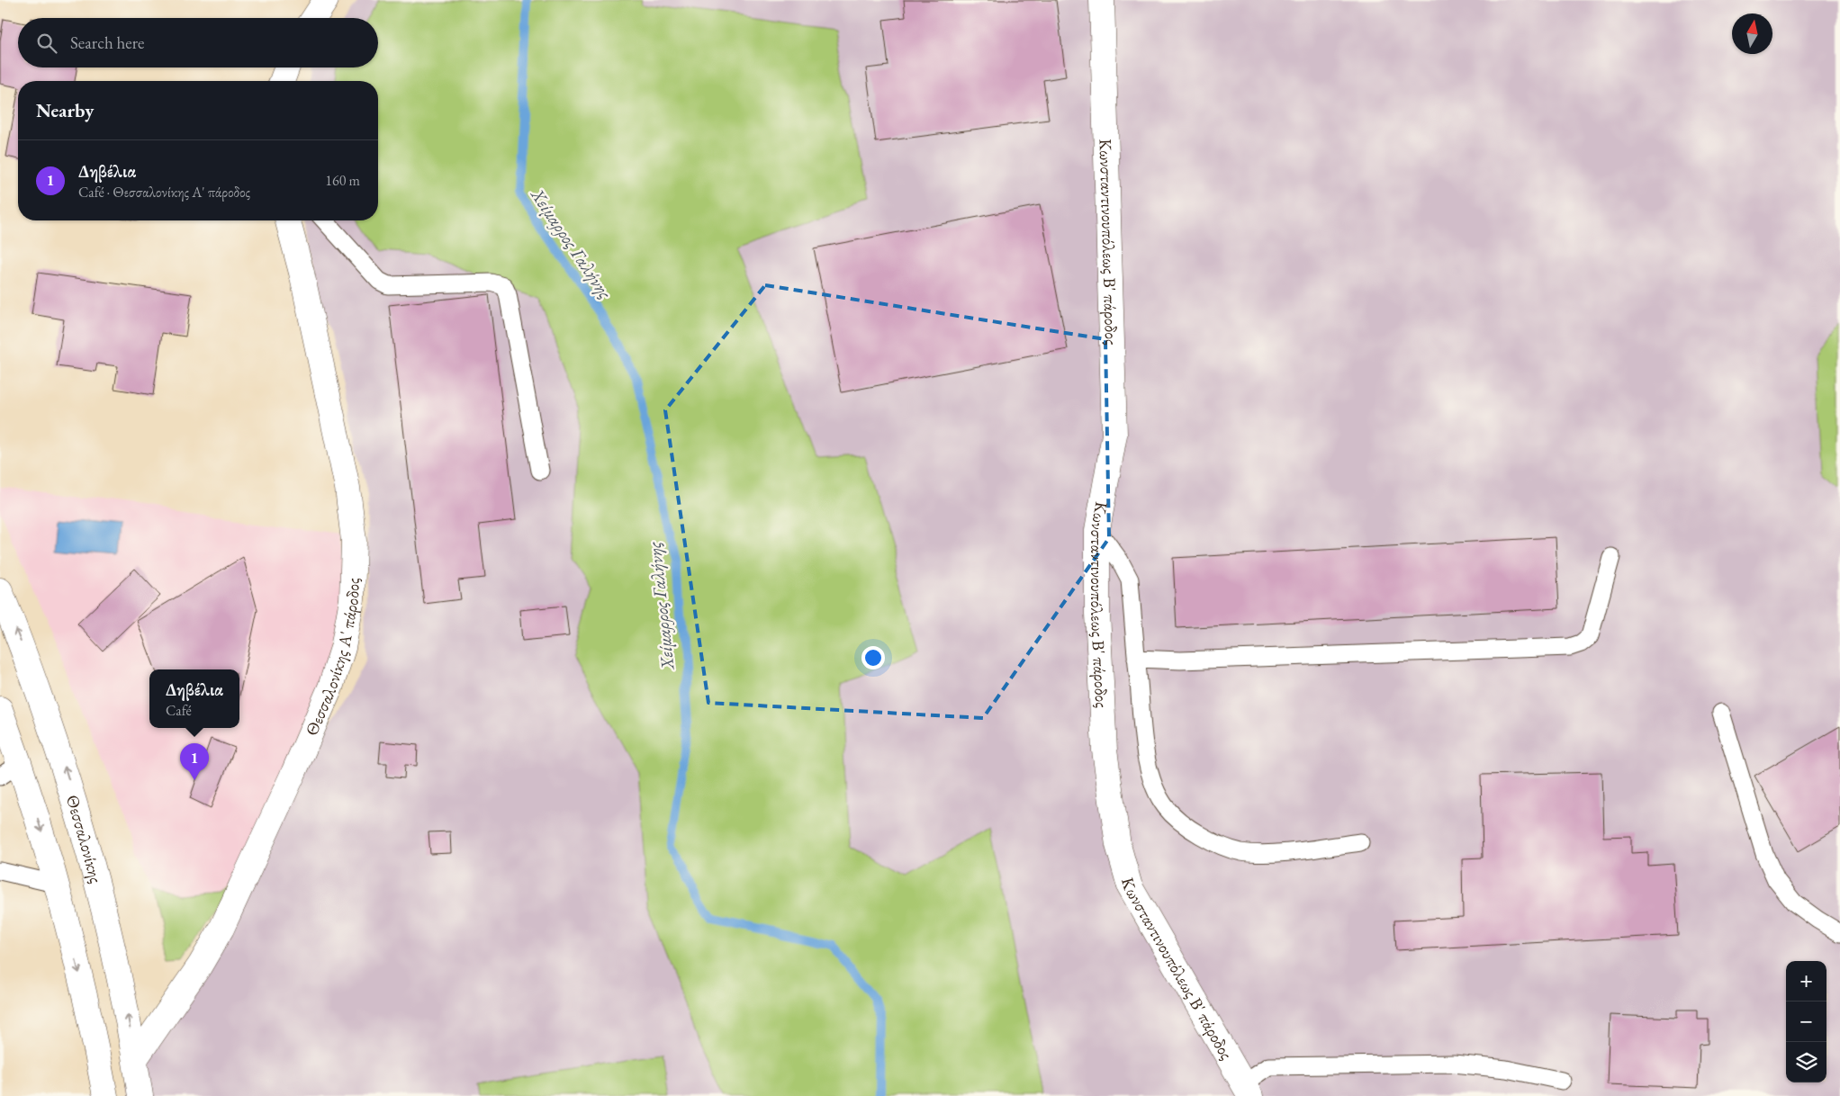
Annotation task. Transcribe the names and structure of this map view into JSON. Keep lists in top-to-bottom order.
{
  "streets": {
    "street": ["Κωνσταντινουπόλεως Β' πάροδος", "Θεσσαλονίκης Α' πάροδος", "Θεσσαλονίκης"]
  },
  "crossings": [
    ["Θεσσαλονίκης Α' πάροδος", "Θεσσαλονίκης"]
  ],
  "water": ["Χείμαρρος Γαλήνης"],
  "north": "top",
  "page": {
    "search": "Search here",
    "heading": "Nearby",
    "list": [
      {
        "mark": "1",
        "name": "Δηβέλια",
        "note": "Café · Θεσσαλονίκης Α' πάροδος",
        "value": "160 m"
      }
    ],
    "popup": ["Δηβέλια", "Café"],
    "pins": "1",
    "map_buttons": ["+", "−"]
  }
}
